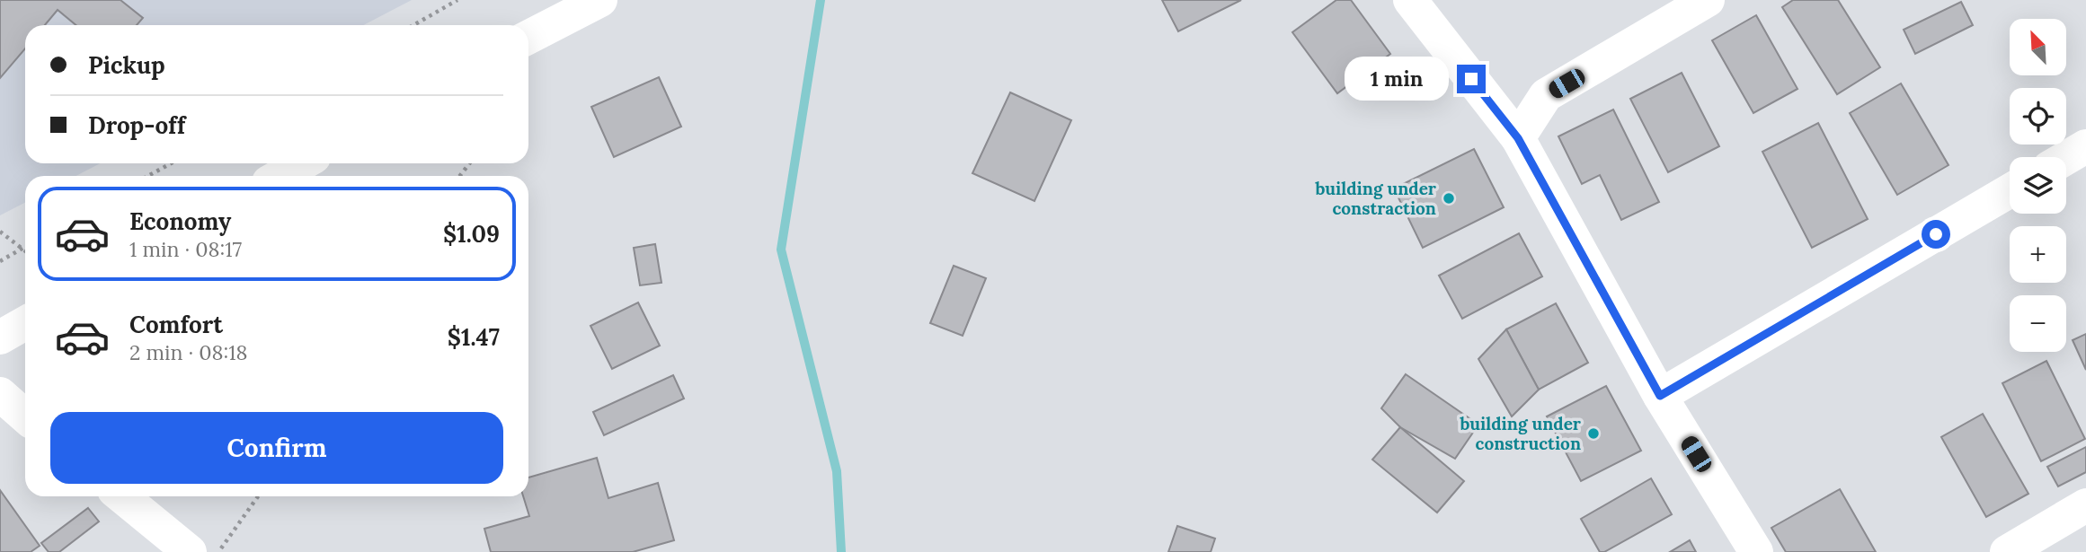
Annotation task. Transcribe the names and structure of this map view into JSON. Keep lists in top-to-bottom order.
{
  "places": ["building under constraction", "building under construction"],
  "north": "top left",
  "page": {
    "map_buttons": ["+", "−"],
    "banner": ["Pickup", "Drop-off"],
    "bubble": "1 min",
    "list": [
      {
        "name": "Economy",
        "note": "1 min · 08:17",
        "value": "$1.09"
      },
      {
        "name": "Comfort",
        "note": "2 min · 08:18",
        "value": "$1.47"
      }
    ],
    "buttons": "Confirm"
  }
}
